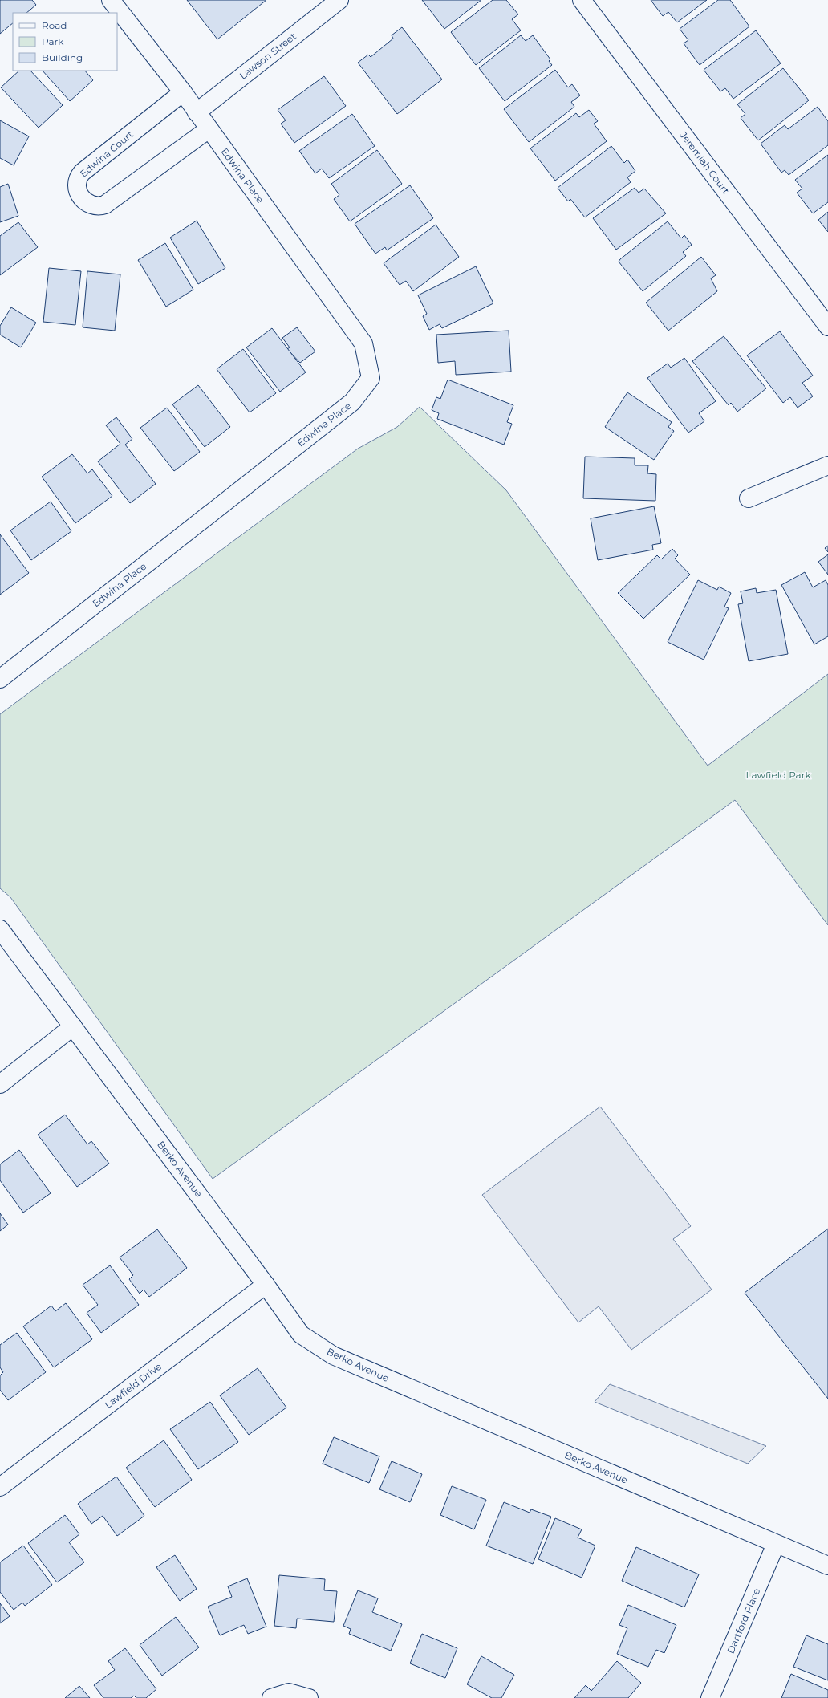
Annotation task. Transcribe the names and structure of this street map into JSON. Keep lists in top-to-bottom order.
{
  "streets": {
    "street": [
      "Lawson Street",
      "Edwina Court",
      "Jeremiah Court",
      "Edwina Place",
      "Berko Avenue",
      "Lawfield Drive",
      "Dartford Place"
    ]
  },
  "crossings": [
    ["Lawson Street", "Edwina Place"],
    ["Edwina Court", "Edwina Place"],
    ["Berko Avenue", "Lawfield Drive"],
    ["Berko Avenue", "Dartford Place"]
  ],
  "parks": ["Lawfield Park"],
  "legend": ["Road", "Park", "Building"]
}
